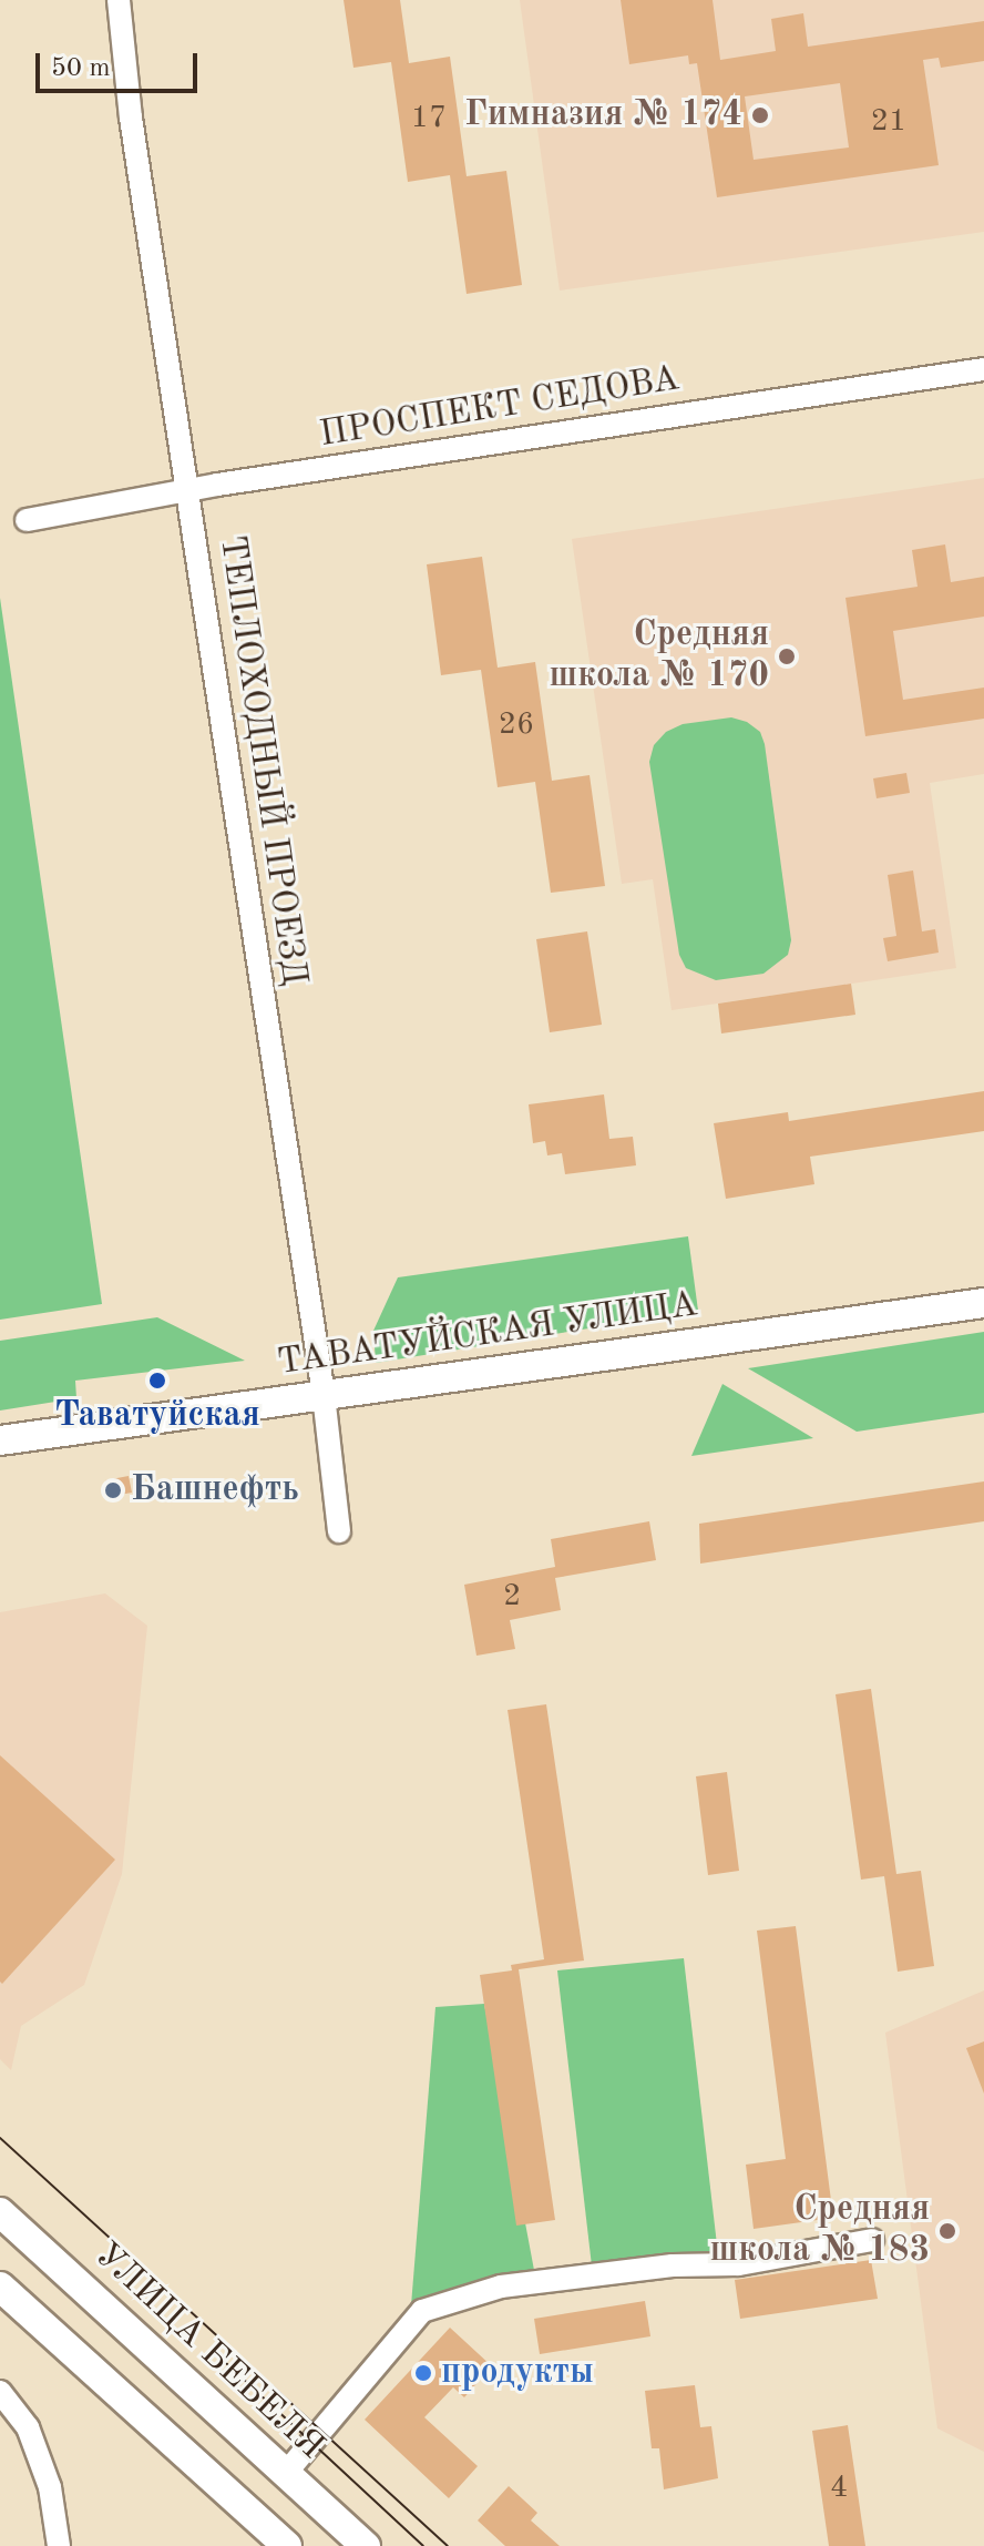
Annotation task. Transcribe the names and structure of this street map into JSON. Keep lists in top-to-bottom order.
{
  "streets": {
    "main road": ["ТАВАТУЙСКАЯ УЛИЦА", "УЛИЦА БЕБЕЛЯ"],
    "street": ["ПРОСПЕКТ СЕДОВА", "ТЕПЛОХОДНЫЙ ПРОЕЗД"]
  },
  "crossings": [
    ["ПРОСПЕКТ СЕДОВА", "ТЕПЛОХОДНЫЙ ПРОЕЗД"],
    ["ТЕПЛОХОДНЫЙ ПРОЕЗД", "ТАВАТУЙСКАЯ УЛИЦА"]
  ],
  "places": [
    "Гимназия № 174",
    "Средняя школа № 170",
    "Таватуйская",
    "Башнефть",
    "Средняя школа № 183",
    "продукты"
  ],
  "house_numbers": [
    "17",
    "21",
    "26",
    "2",
    "4"
  ],
  "scale_bar": "50 m"
}
